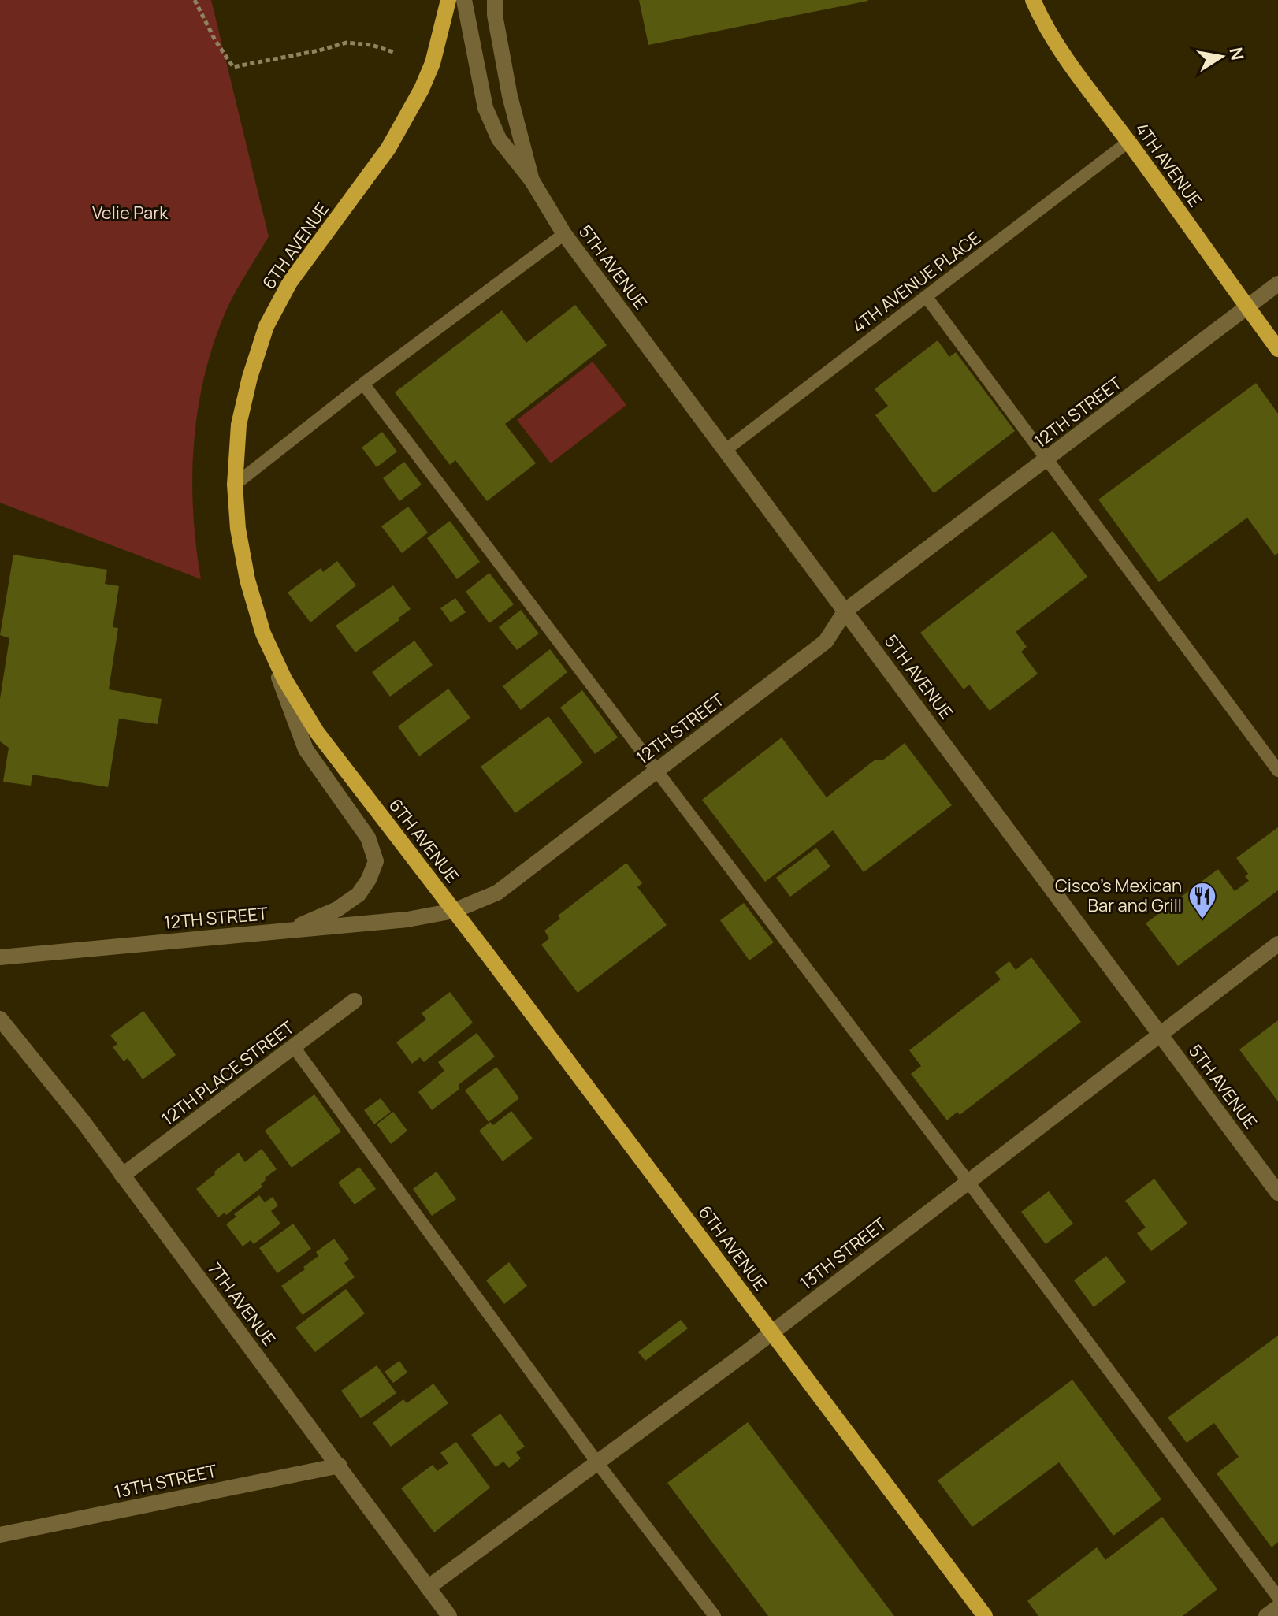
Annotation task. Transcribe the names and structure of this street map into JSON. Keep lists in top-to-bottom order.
{
  "streets": {
    "main road": ["4TH AVENUE", "6TH AVENUE"],
    "street": [
      "5TH AVENUE",
      "12TH STREET",
      "12TH PLACE STREET",
      "13TH STREET",
      "7TH AVENUE"
    ],
    "lane": ["4TH AVENUE PLACE"]
  },
  "crossings": [
    ["4TH AVENUE", "4TH AVENUE PLACE"],
    ["4TH AVENUE", "12TH STREET"],
    ["6TH AVENUE", "12TH STREET"],
    ["6TH AVENUE", "13TH STREET"],
    ["5TH AVENUE", "4TH AVENUE PLACE"],
    ["5TH AVENUE", "12TH STREET"],
    ["5TH AVENUE", "13TH STREET"],
    ["12TH PLACE STREET", "7TH AVENUE"],
    ["13TH STREET", "7TH AVENUE"]
  ],
  "parks": ["Velie Park"],
  "places": {
    "restaurant": ["Cisco's Mexican Bar and Grill"]
  },
  "north": "right"
}
